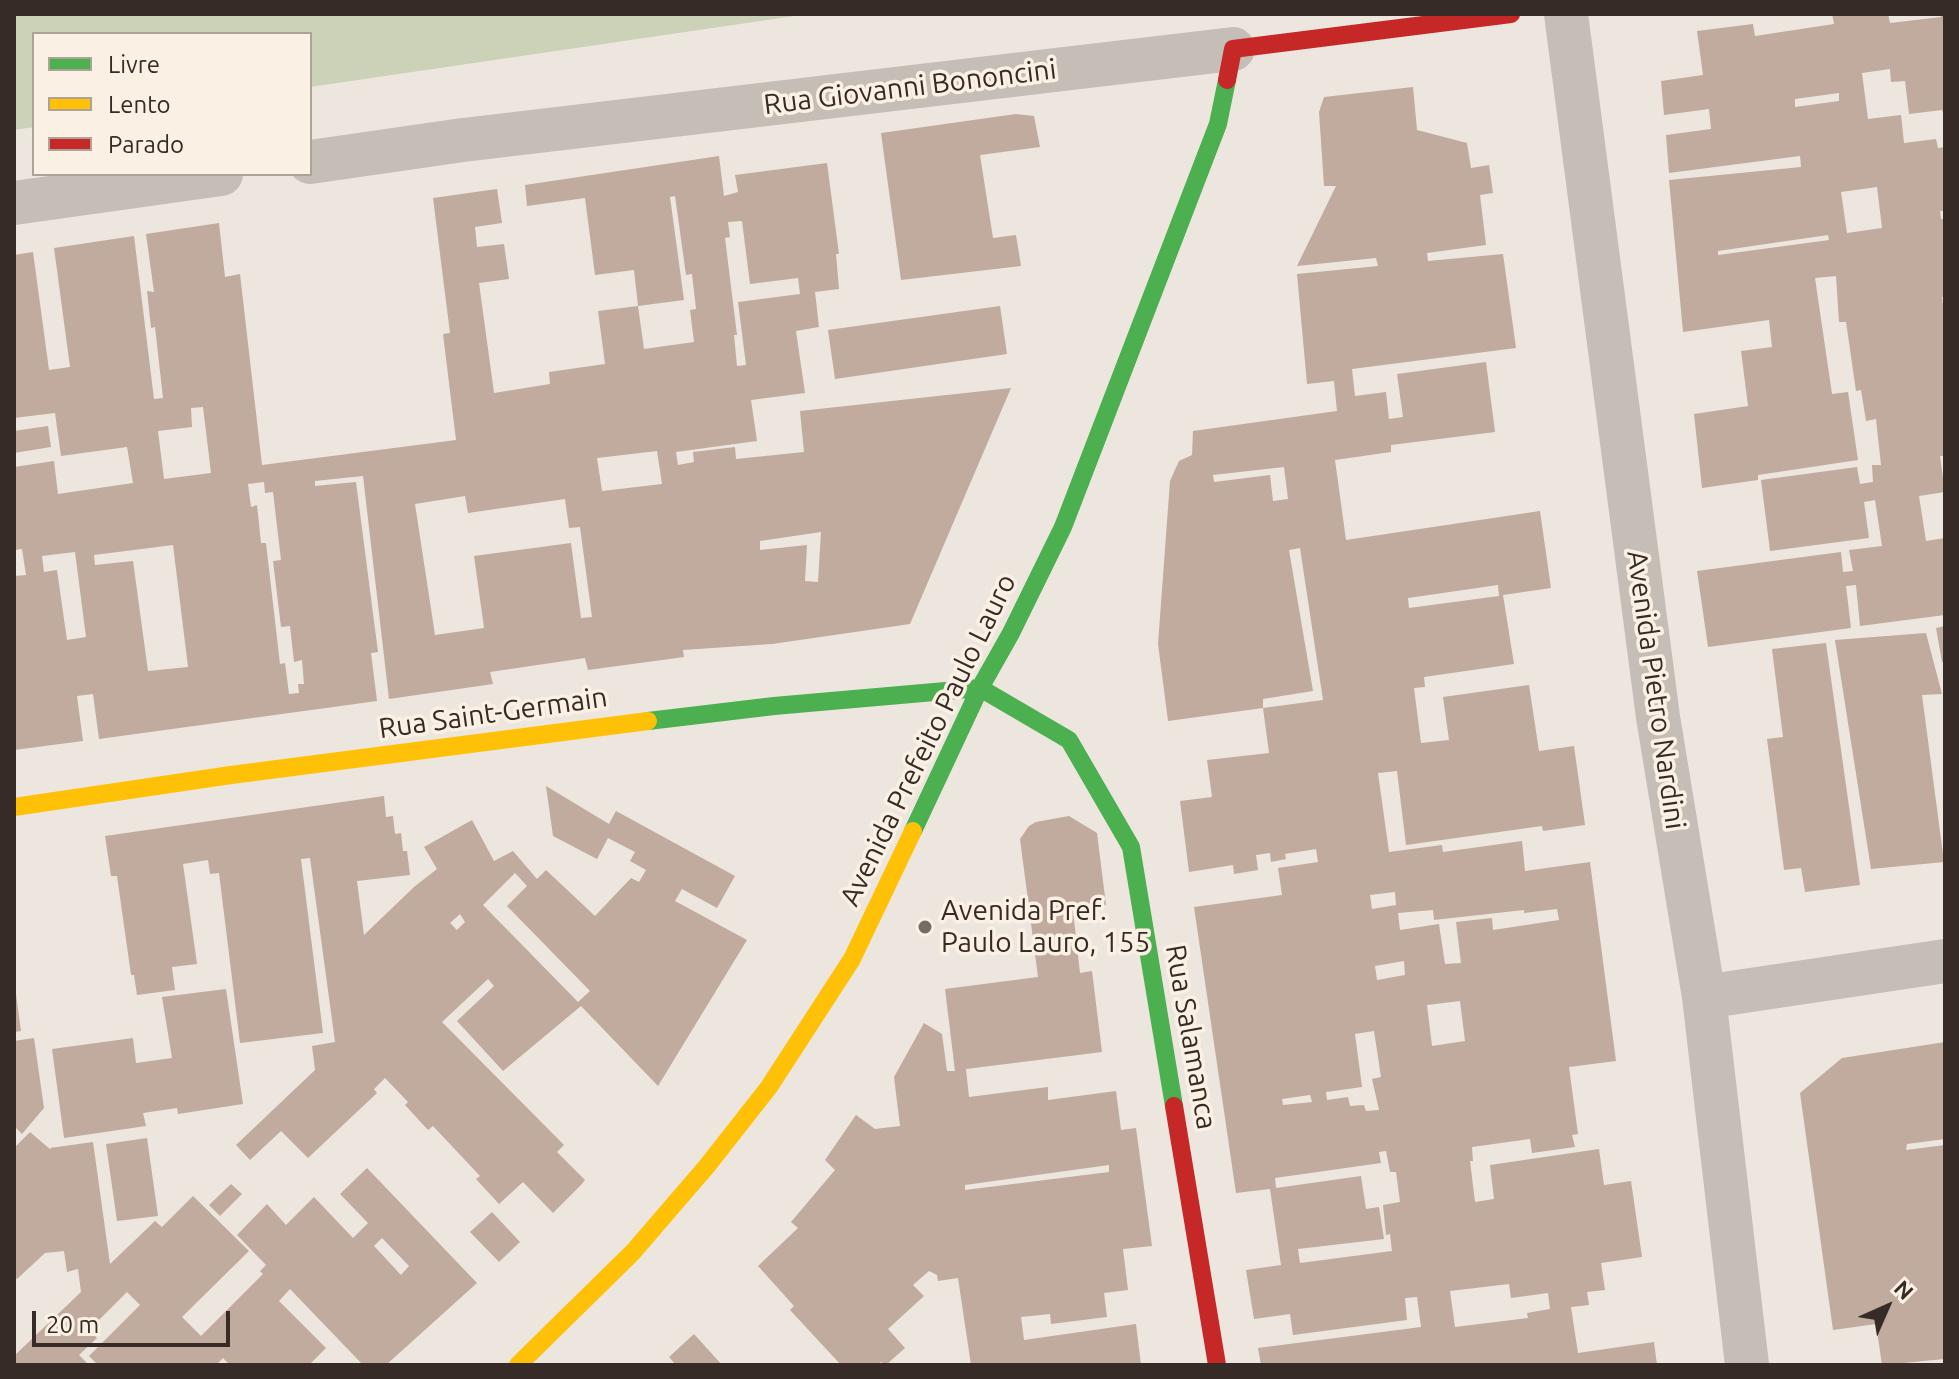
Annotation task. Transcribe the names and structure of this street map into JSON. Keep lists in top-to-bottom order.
{
  "streets": {
    "street": [
      "Rua Giovanni Bononcini",
      "Avenida Pietro Nardini",
      "Rua Saint-Germain",
      "Avenida Prefeito Paulo Lauro",
      "Rua Salamanca"
    ]
  },
  "crossings": [
    ["Rua Giovanni Bononcini", "Avenida Prefeito Paulo Lauro"],
    ["Rua Saint-Germain", "Avenida Prefeito Paulo Lauro"],
    ["Rua Saint-Germain", "Rua Salamanca"],
    ["Avenida Prefeito Paulo Lauro", "Rua Salamanca"]
  ],
  "places": ["Avenida Pref. Paulo Lauro, 155"],
  "legend": ["Livre", "Lento", "Parado"],
  "scale_bar": "20 m",
  "north": "top right"
}
